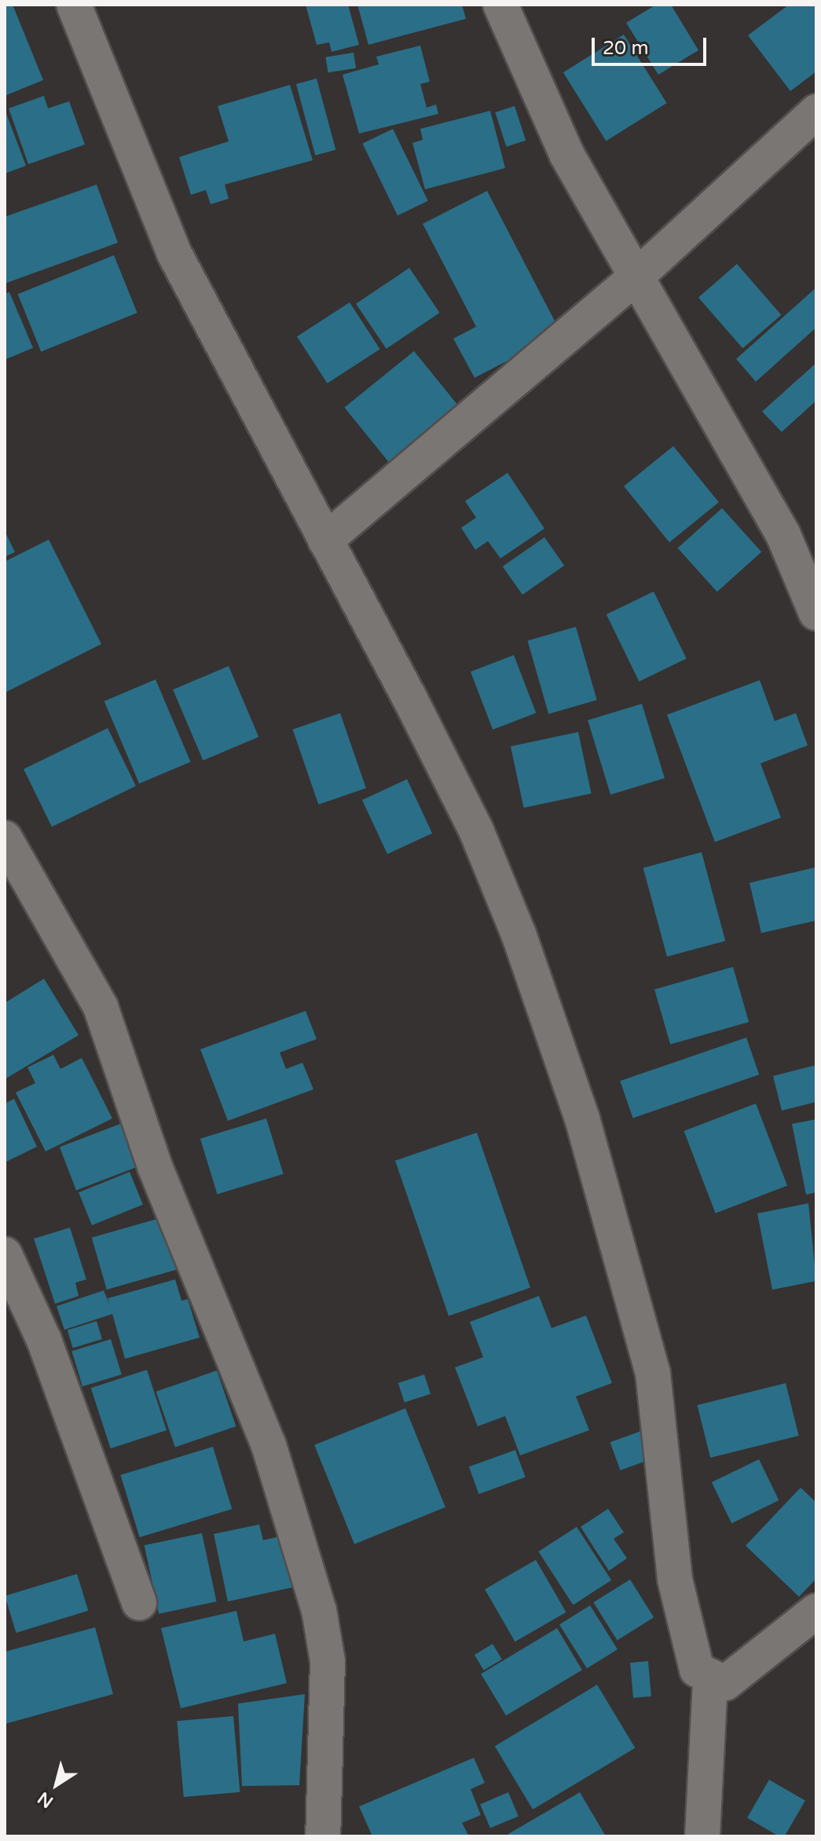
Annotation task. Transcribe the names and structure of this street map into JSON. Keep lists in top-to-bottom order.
{
  "scale_bar": "20 m",
  "north": "bottom left"
}
